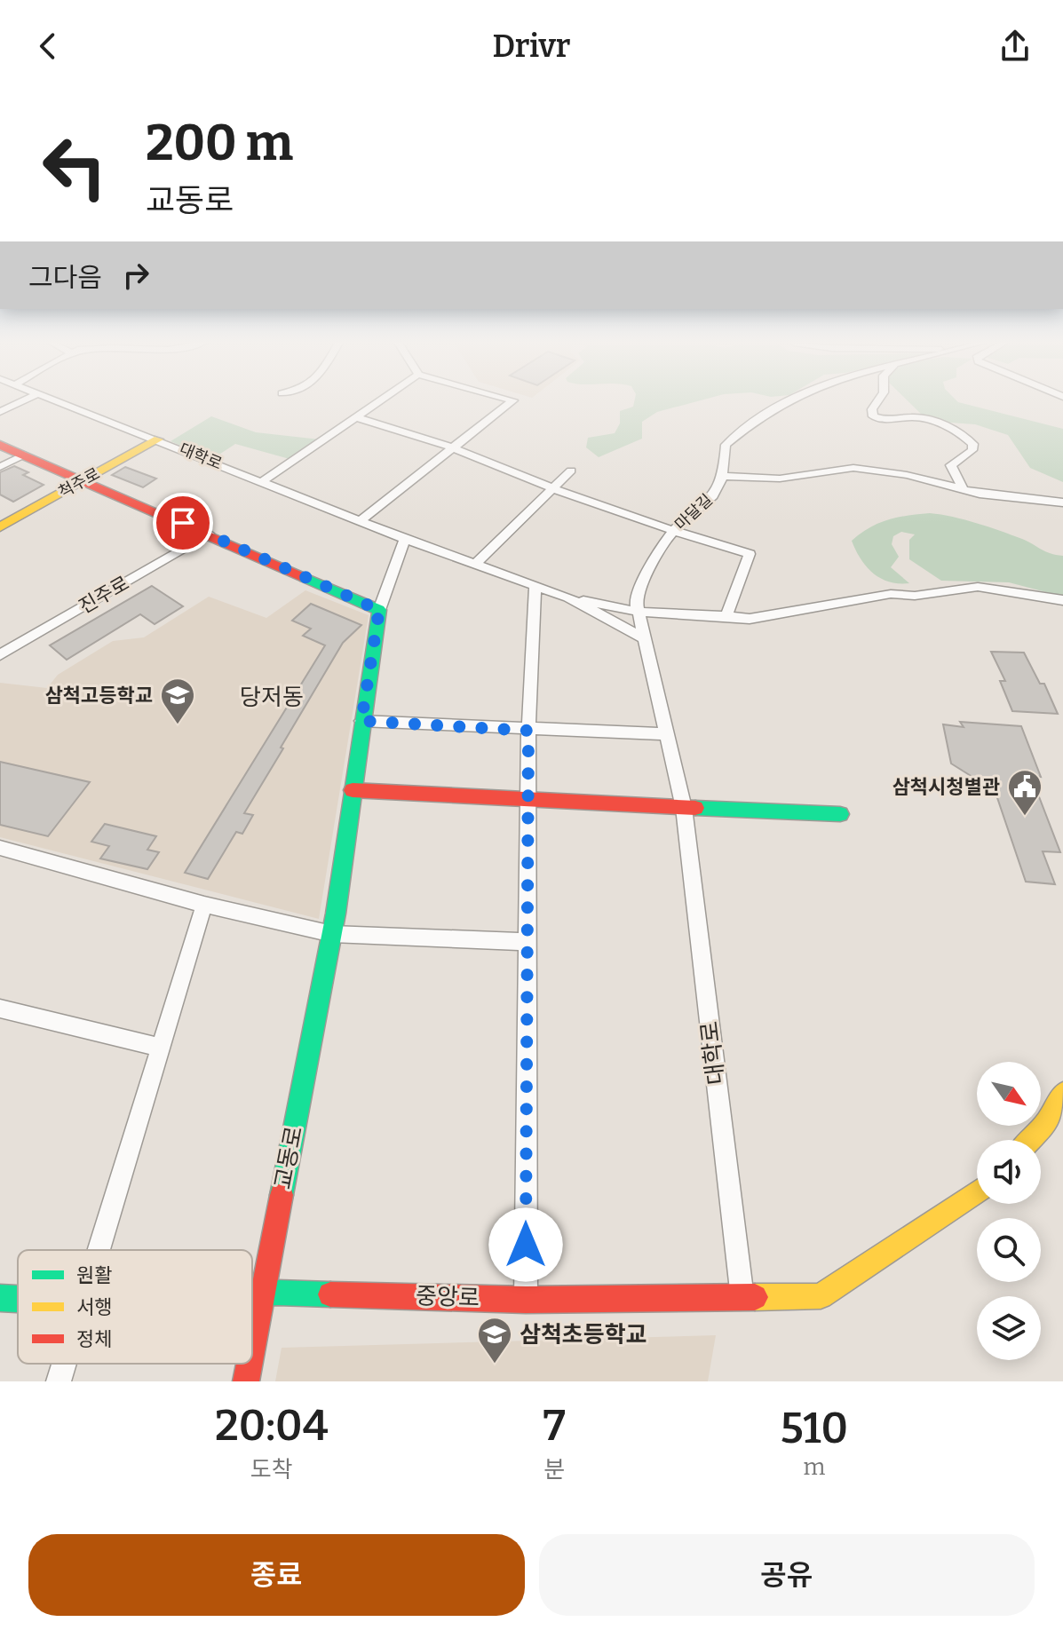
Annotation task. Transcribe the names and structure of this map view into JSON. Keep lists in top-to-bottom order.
{
  "streets": {
    "street": [
      "대학로",
      "척주로",
      "마달길",
      "진주로",
      "교동로",
      "중앙로"
    ]
  },
  "crossings": [
    ["대학로", "척주로"],
    ["대학로", "마달길"],
    ["대학로", "교동로"],
    ["대학로", "중앙로"],
    ["교동로", "중앙로"]
  ],
  "districts": ["당저동"],
  "places": {
    "school or university": ["삼척고등학교", "삼척초등학교"],
    "public building": ["삼척시청별관"]
  },
  "legend": ["원활", "서행", "정체"],
  "north": "bottom right",
  "page": {
    "header": "Drivr",
    "turn": ["200 m", "교동로"],
    "then": "그다음",
    "eta": [
      "20:04",
      "도착",
      "7",
      "분",
      "510",
      "m"
    ],
    "buttons": ["종료", "공유"]
  }
}
